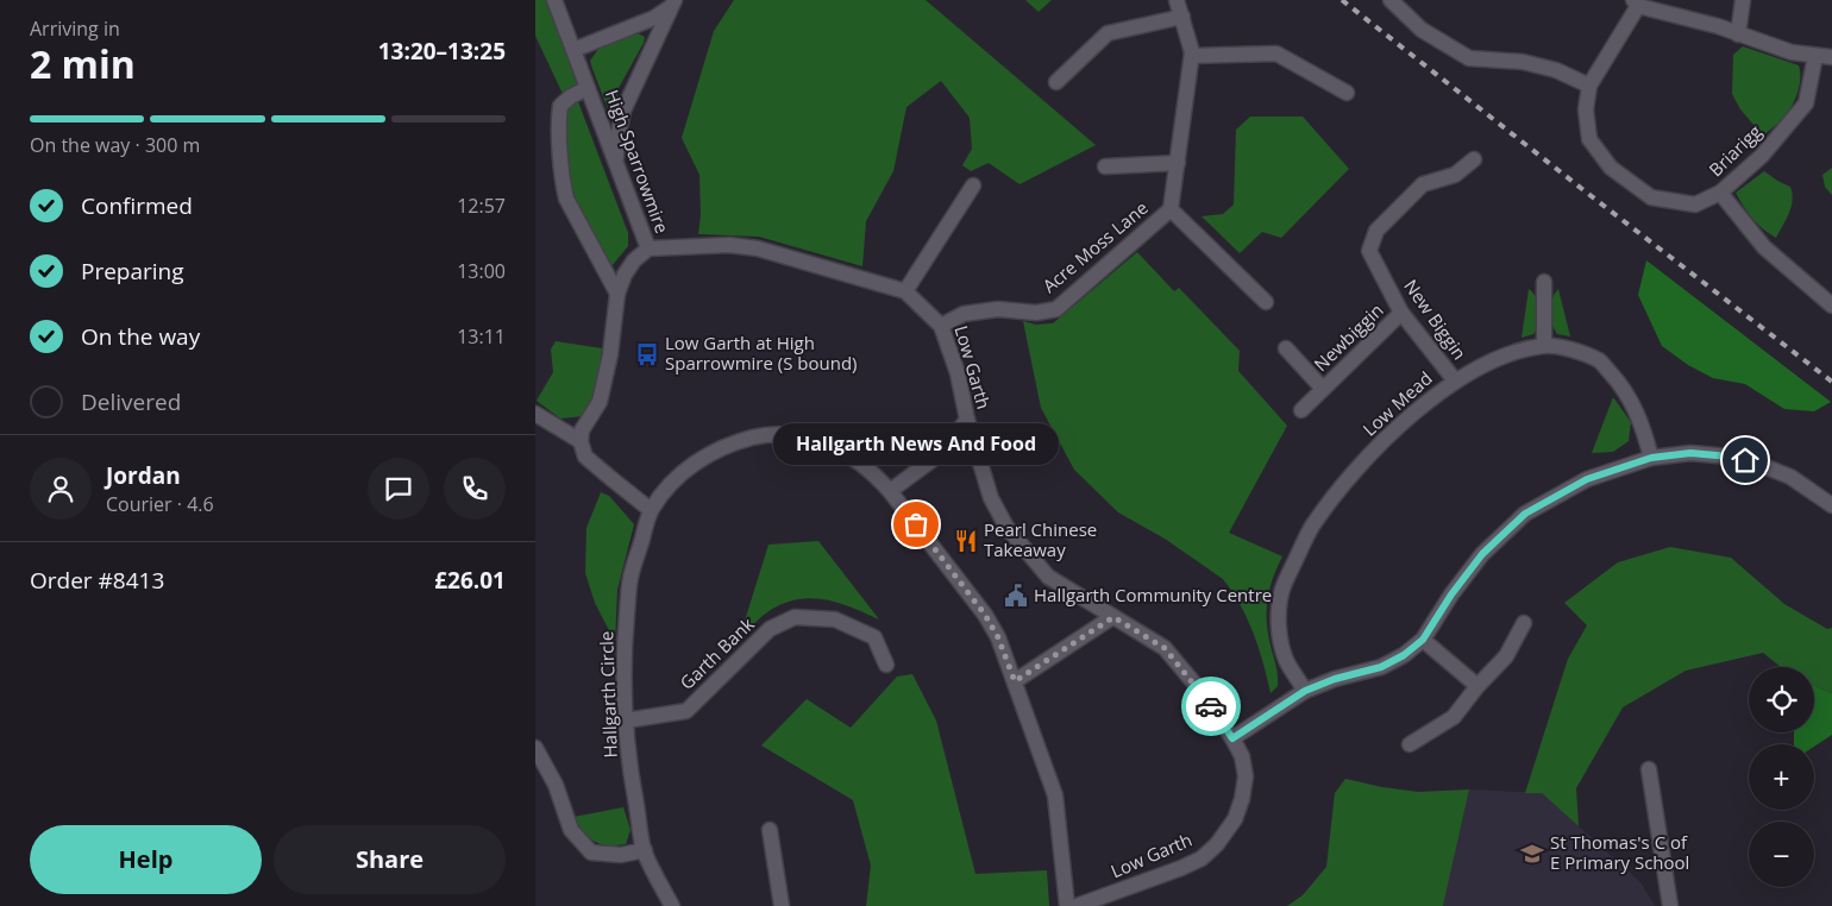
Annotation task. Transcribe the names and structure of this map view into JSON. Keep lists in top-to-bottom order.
{
  "streets": {
    "street": [
      "Briarigg",
      "High Sparrowmire",
      "Acre Moss Lane",
      "New Biggin",
      "Newbiggin",
      "Low Garth",
      "Low Mead",
      "Garth Bank",
      "Hallgarth Circle"
    ]
  },
  "crossings": [
    ["High Sparrowmire", "Low Garth"],
    ["Acre Moss Lane", "Low Garth"],
    ["New Biggin", "Newbiggin"],
    ["New Biggin", "Low Mead"],
    ["Garth Bank", "Hallgarth Circle"]
  ],
  "places": {
    "bus stop": ["Low Garth at High Sparrowmire (S bound)"],
    "other": ["Hallgarth News And Food"],
    "restaurant": ["Pearl Chinese Takeaway"],
    "public building": ["Hallgarth Community Centre"],
    "school or university": ["St Thomas's C of E Primary School"]
  },
  "page": {
    "heading": ["2 min", "Arriving in", "13:20–13:25"],
    "panel": [
      "Jordan",
      "Courier · 4.6",
      "Order #8413",
      "£26.01"
    ],
    "bar": "On the way · 300 m",
    "list": [
      ["Confirmed", "12:57"],
      ["Preparing", "13:00"],
      ["On the way", "13:11"],
      "Delivered"
    ],
    "bubble": "Hallgarth News And Food",
    "map_buttons": ["+", "−"],
    "buttons": ["Help", "Share"]
  }
}
